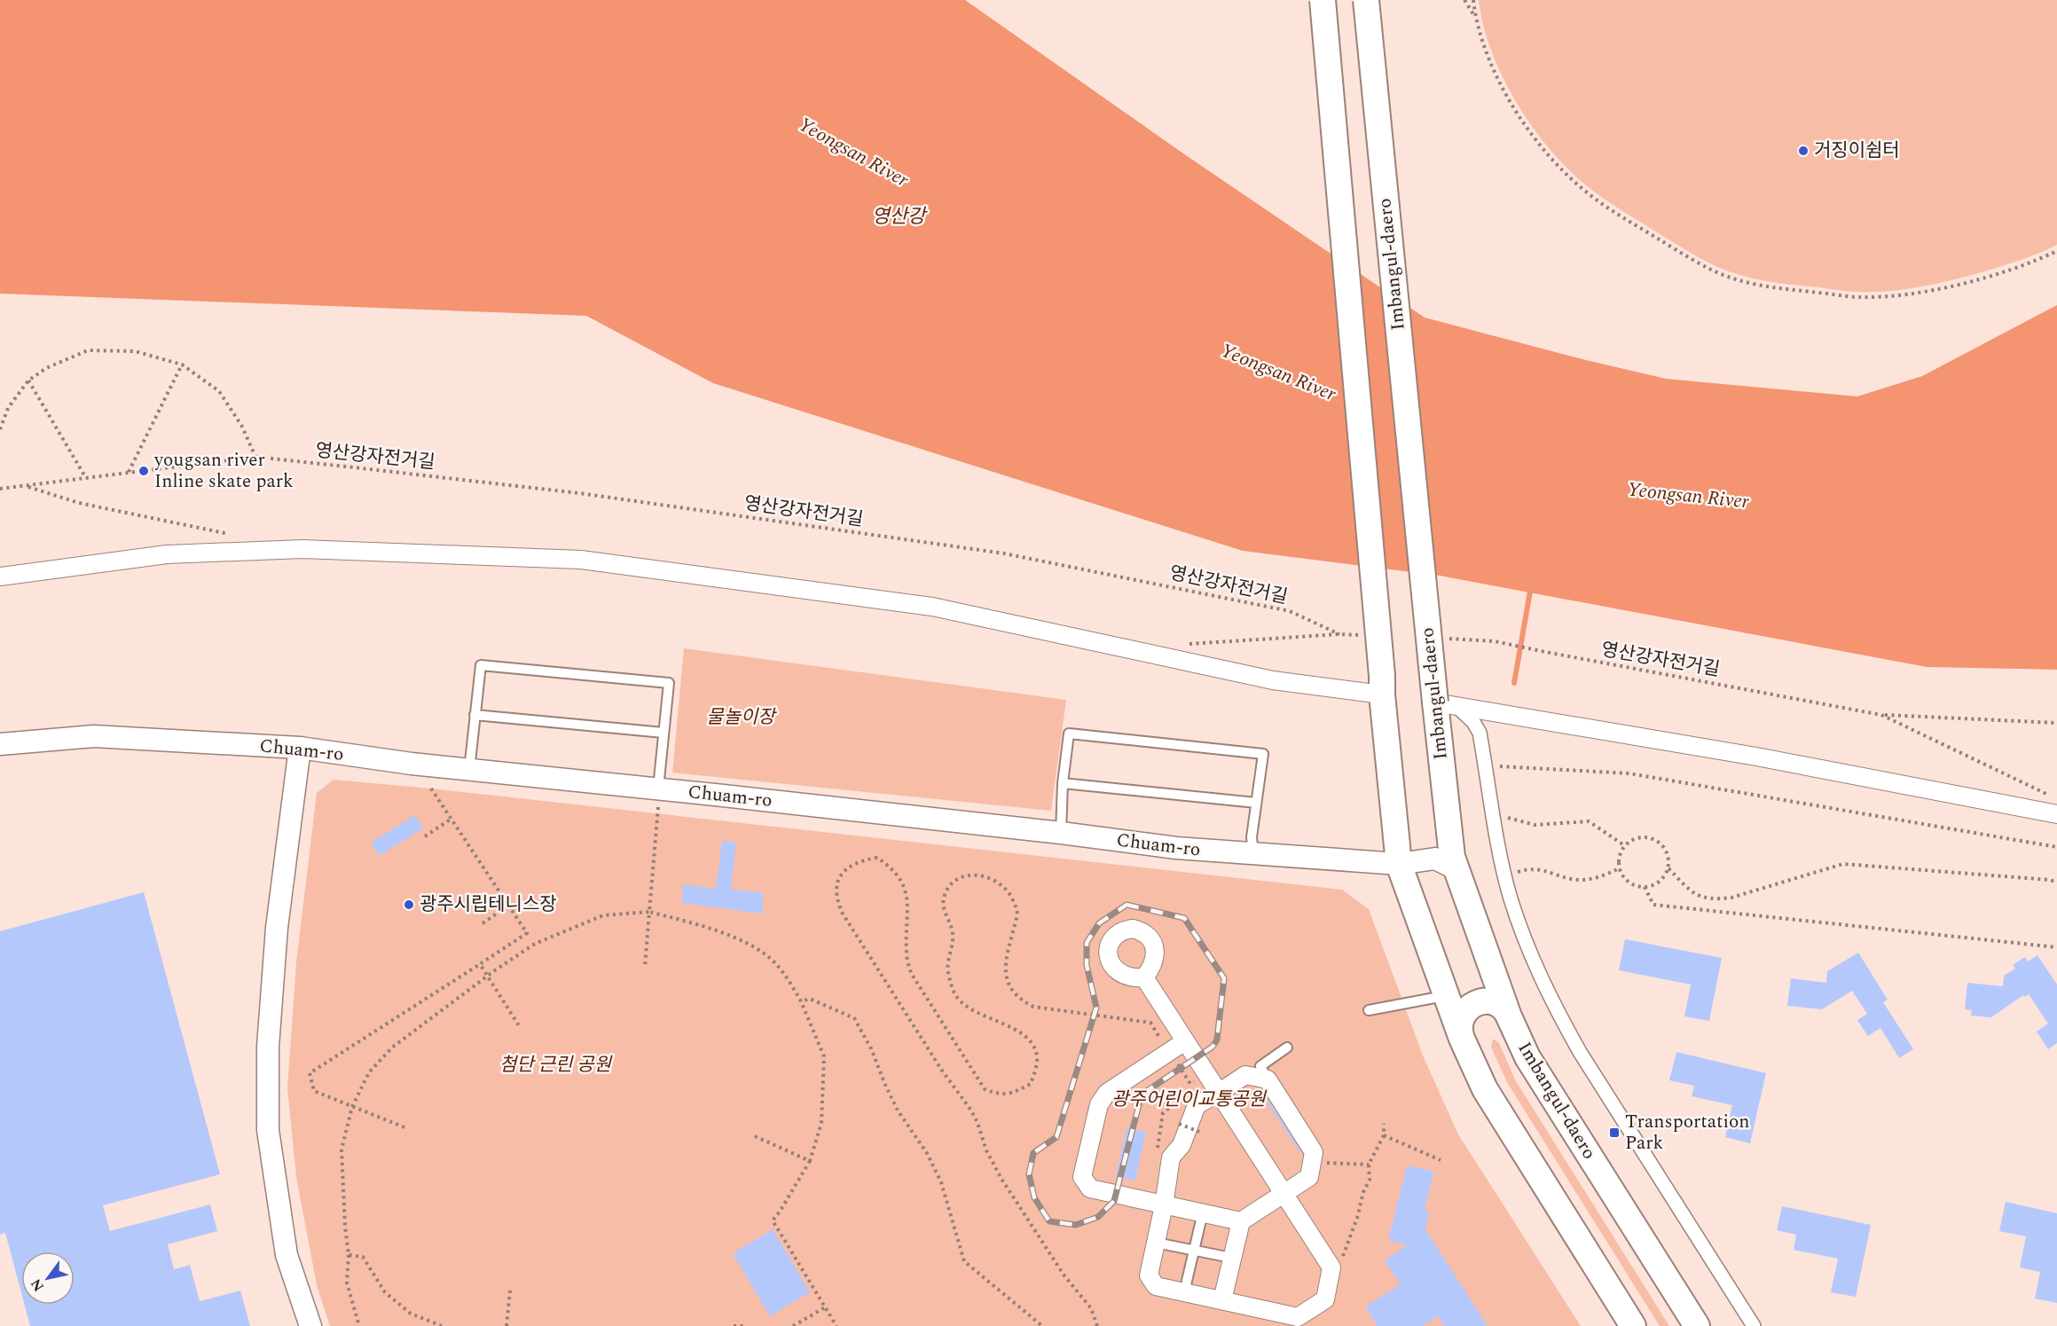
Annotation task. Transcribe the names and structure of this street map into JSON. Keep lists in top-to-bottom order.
{
  "streets": {
    "main road": ["Imbangul-daero"],
    "street": ["Chuam-ro"],
    "path": ["영산강자전거길"]
  },
  "crossings": [
    ["Imbangul-daero", "Chuam-ro"]
  ],
  "water": ["Yeongsan River", "영산강"],
  "parks": ["물놀이장", "첨단 근린 공원", "광주어린이교통공원"],
  "places": {
    "other": ["거징이쉼터", "yougsan river Inline skate park", "광주시립테니스장"],
    "transit": ["Transportation Park"]
  },
  "north": "bottom left"
}
